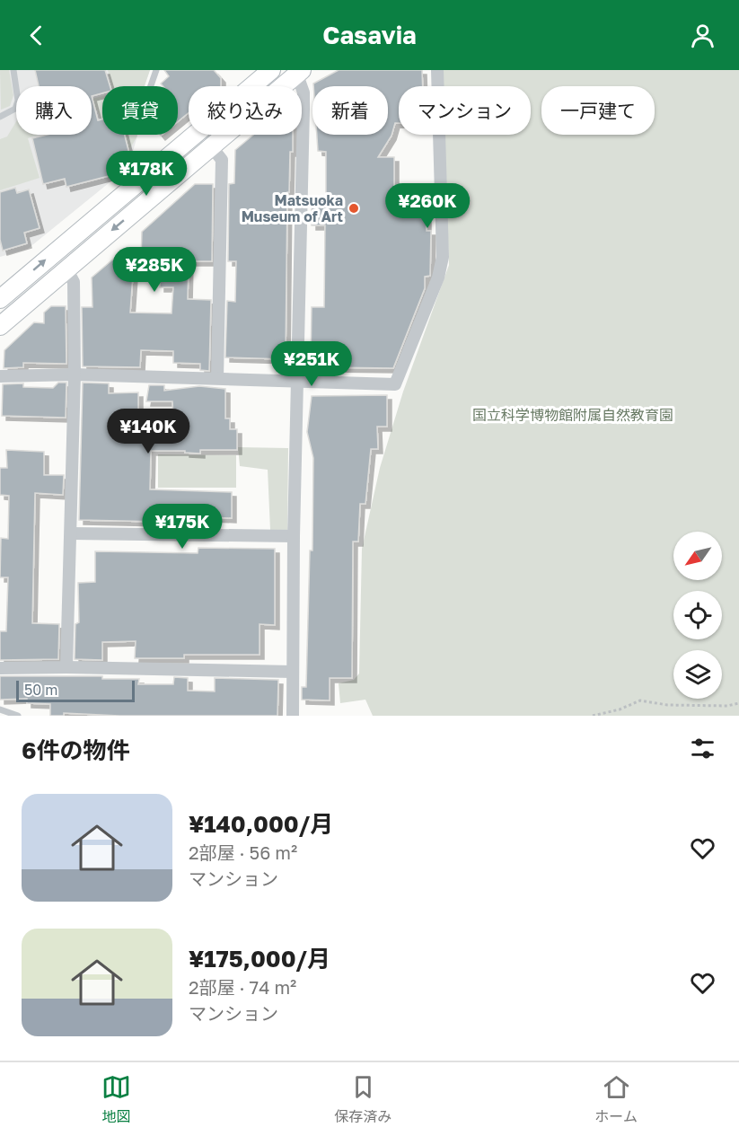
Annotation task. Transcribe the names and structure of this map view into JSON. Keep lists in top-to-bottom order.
{
  "parks": ["国立科学博物館附属自然教育園"],
  "places": ["Matsuoka Museum of Art"],
  "scale_bar": "50 m",
  "north": "bottom left",
  "page": {
    "header": "Casavia",
    "chip": [
      "購入",
      "賃貸",
      "絞り込み",
      "新着",
      "マンション",
      "一戸建て"
    ],
    "price": [
      "¥178K",
      "¥260K",
      "¥285K",
      "¥251K",
      "¥140K",
      "¥175K"
    ],
    "scale": "50 m",
    "heading": "6件の物件",
    "list": [
      {
        "name": "¥140,000/月",
        "note": "2部屋 · 56 m² · マンション"
      },
      {
        "name": "¥175,000/月",
        "note": "2部屋 · 74 m² · マンション"
      }
    ],
    "tabs": ["地図", "保存済み", "ホーム"]
  }
}
